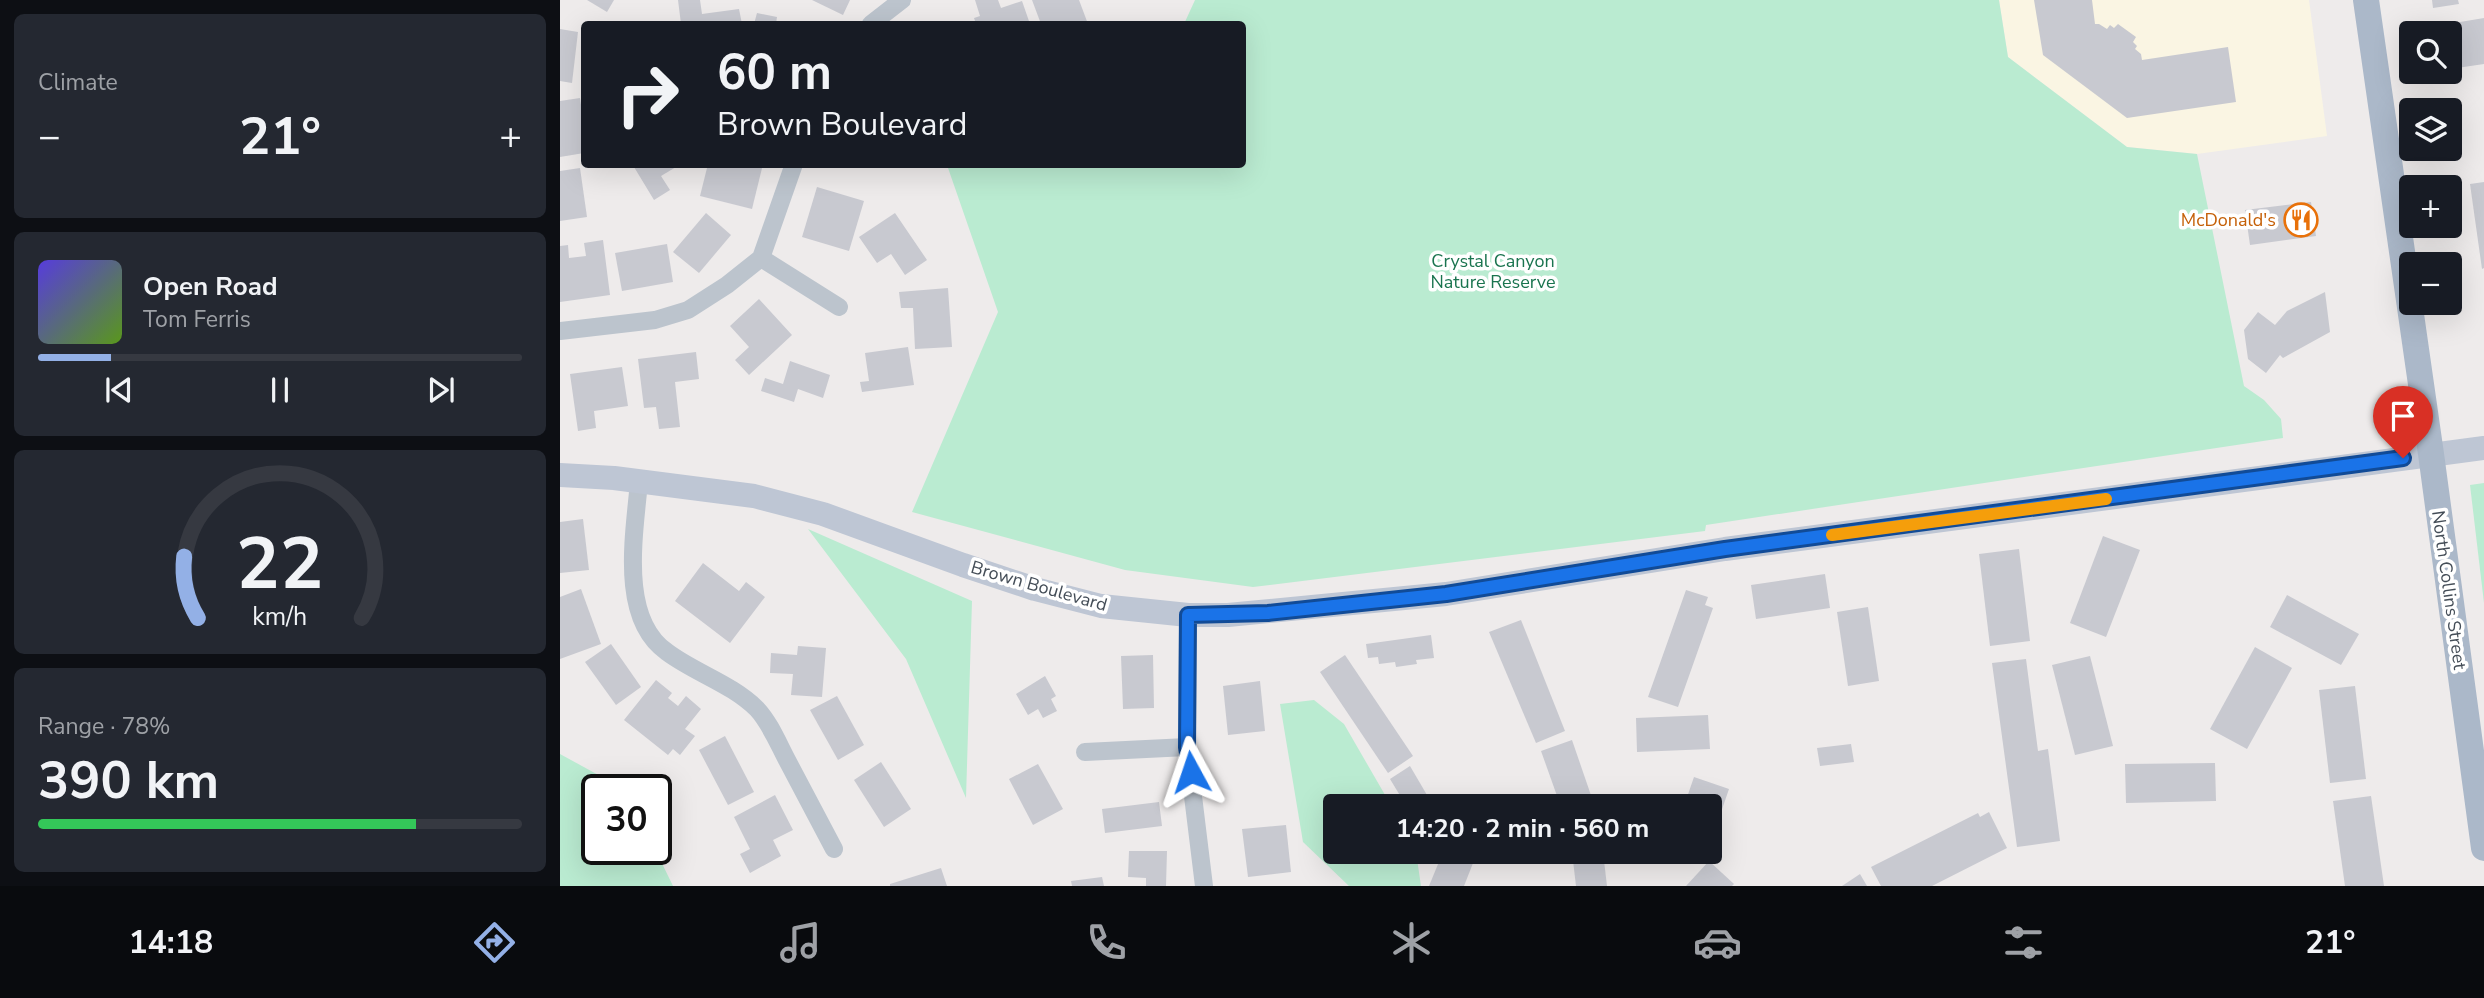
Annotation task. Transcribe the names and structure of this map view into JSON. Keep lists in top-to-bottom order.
{
  "streets": {
    "main road": ["North Collins Street"],
    "street": ["Brown Boulevard"]
  },
  "crossings": [
    ["Brown Boulevard", "North Collins Street"]
  ],
  "parks": ["Crystal Canyon Nature Reserve"],
  "places": {
    "restaurant": ["McDonald's"]
  },
  "page": {
    "tile": [
      "Climate",
      ["Range · 78%", "390 km"]
    ],
    "map_buttons": ["+", "−"],
    "turn": ["60 m", "Brown Boulevard"],
    "heat": ["−", "21°", "+"],
    "song": ["Open Road", "Tom Ferris"],
    "limit": "30",
    "trip": "14:20 · 2 min · 560 m",
    "tabs": ["14:18", "21°"],
    "gauge": ["22", "km/h"]
  }
}
